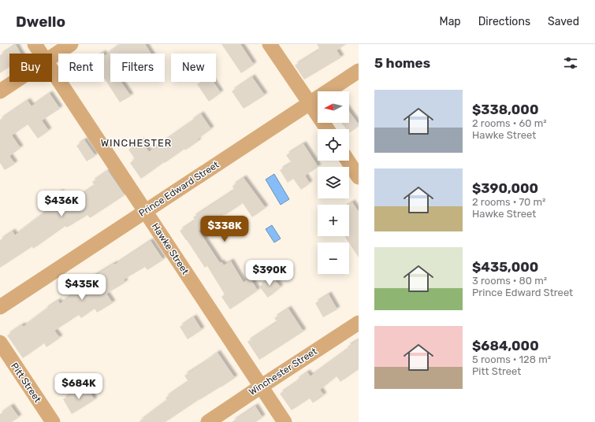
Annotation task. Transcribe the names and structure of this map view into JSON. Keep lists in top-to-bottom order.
{
  "streets": {
    "street": [
      "Prince Edward Street",
      "Hawke Street",
      "Winchester Street",
      "Pitt Street"
    ]
  },
  "crossings": [
    ["Prince Edward Street", "Hawke Street"],
    ["Hawke Street", "Winchester Street"]
  ],
  "districts": ["WINCHESTER"],
  "north": "left",
  "page": {
    "header": "Dwello",
    "nav": ["Map", "Directions", "Saved"],
    "heading": "5 homes",
    "chip": [
      "Buy",
      "Rent",
      "Filters",
      "New"
    ],
    "list": [
      {
        "name": "$338,000",
        "note": "2 rooms · 60 m² · Hawke Street"
      },
      {
        "name": "$390,000",
        "note": "2 rooms · 70 m² · Hawke Street"
      },
      {
        "name": "$435,000",
        "note": "3 rooms · 80 m² · Prince Edward Street"
      },
      {
        "name": "$684,000",
        "note": "5 rooms · 128 m² · Pitt Street"
      }
    ],
    "map_buttons": ["+", "−"],
    "price": [
      "$436K",
      "$338K",
      "$390K",
      "$435K",
      "$684K"
    ]
  }
}
